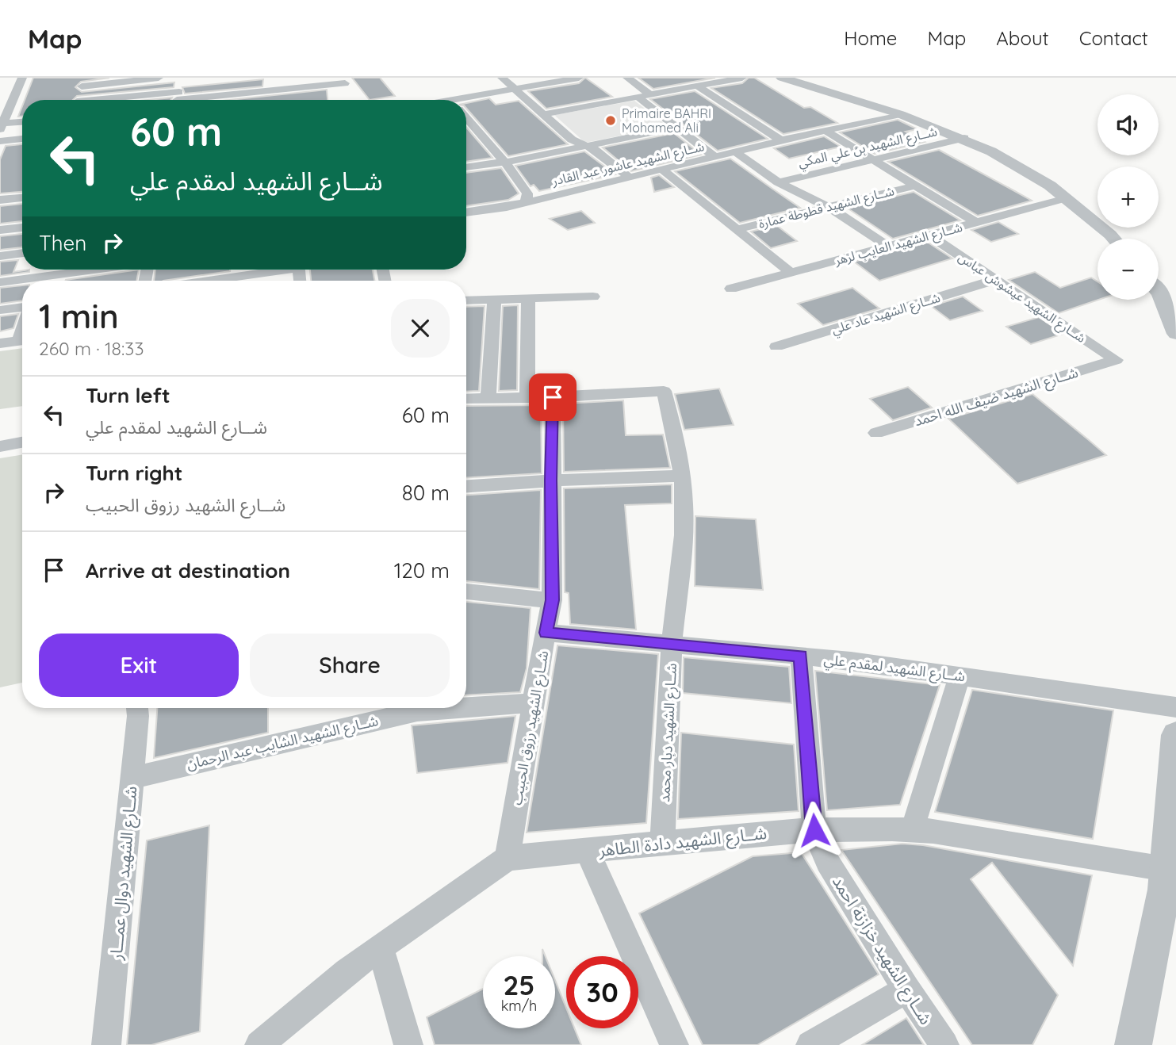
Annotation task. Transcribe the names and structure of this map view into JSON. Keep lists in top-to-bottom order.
{
  "streets": {
    "street": [
      "شــارع الشهيد بن علي المكي",
      "شــارع الشهيد عاشور عبد القادر",
      "شــارع الشهيد قطوطة عمارة",
      "شــارع الشهيد العايب لزهر",
      "شــارع الشهيد عيشوش عباس",
      "شــارع الشهيد عاد علي",
      "شــارع الشهيد ضيف الله احمد",
      "شــارع الشهيد لمقدم علي",
      "شــارع الشهيد رزوق الحبيب",
      "شــارع الشهيد دبار محمد",
      "شــارع الشهيد الشايب عبد الرحمان",
      "شــارع الشهيد دادة الطاهر",
      "شــارع الشهيد دوال عمـــار",
      "شــارع الشهيد خزازنة احمد"
    ]
  },
  "crossings": [
    ["شــارع الشهيد العايب لزهر", "شــارع الشهيد عيشوش عباس"],
    ["شــارع الشهيد عيشوش عباس", "شــارع الشهيد عاد علي"],
    ["شــارع الشهيد عيشوش عباس", "شــارع الشهيد ضيف الله احمد"],
    ["شــارع الشهيد لمقدم علي", "شــارع الشهيد رزوق الحبيب"],
    ["شــارع الشهيد لمقدم علي", "شــارع الشهيد دبار محمد"],
    ["شــارع الشهيد لمقدم علي", "شــارع الشهيد خزازنة احمد"],
    ["شــارع الشهيد رزوق الحبيب", "شــارع الشهيد دبار محمد"],
    ["شــارع الشهيد رزوق الحبيب", "شــارع الشهيد الشايب عبد الرحمان"],
    ["شــارع الشهيد رزوق الحبيب", "شــارع الشهيد دادة الطاهر"],
    ["شــارع الشهيد دبار محمد", "شــارع الشهيد دادة الطاهر"],
    ["شــارع الشهيد الشايب عبد الرحمان", "شــارع الشهيد دوال عمـــار"],
    ["شــارع الشهيد دادة الطاهر", "شــارع الشهيد خزازنة احمد"]
  ],
  "places": ["Primaire BAHRI Mohamed Ali"],
  "page": {
    "header": "Map",
    "nav": [
      "Home",
      "Map",
      "About",
      "Contact"
    ],
    "map_buttons": ["+", "−"],
    "turn": ["60 m", "شــارع الشهيد لمقدم علي"],
    "then": "Then",
    "heading": ["1 min", "260 m · 18:33"],
    "list": [
      {
        "name": "Turn left",
        "note": "شــارع الشهيد لمقدم علي",
        "value": "60 m"
      },
      {
        "name": "Turn right",
        "note": "شــارع الشهيد رزوق الحبيب",
        "value": "80 m"
      },
      {
        "name": "Arrive at destination",
        "value": "120 m"
      }
    ],
    "buttons": ["Exit", "Share"],
    "speed": "25 km/h",
    "limit": "30"
  }
}
